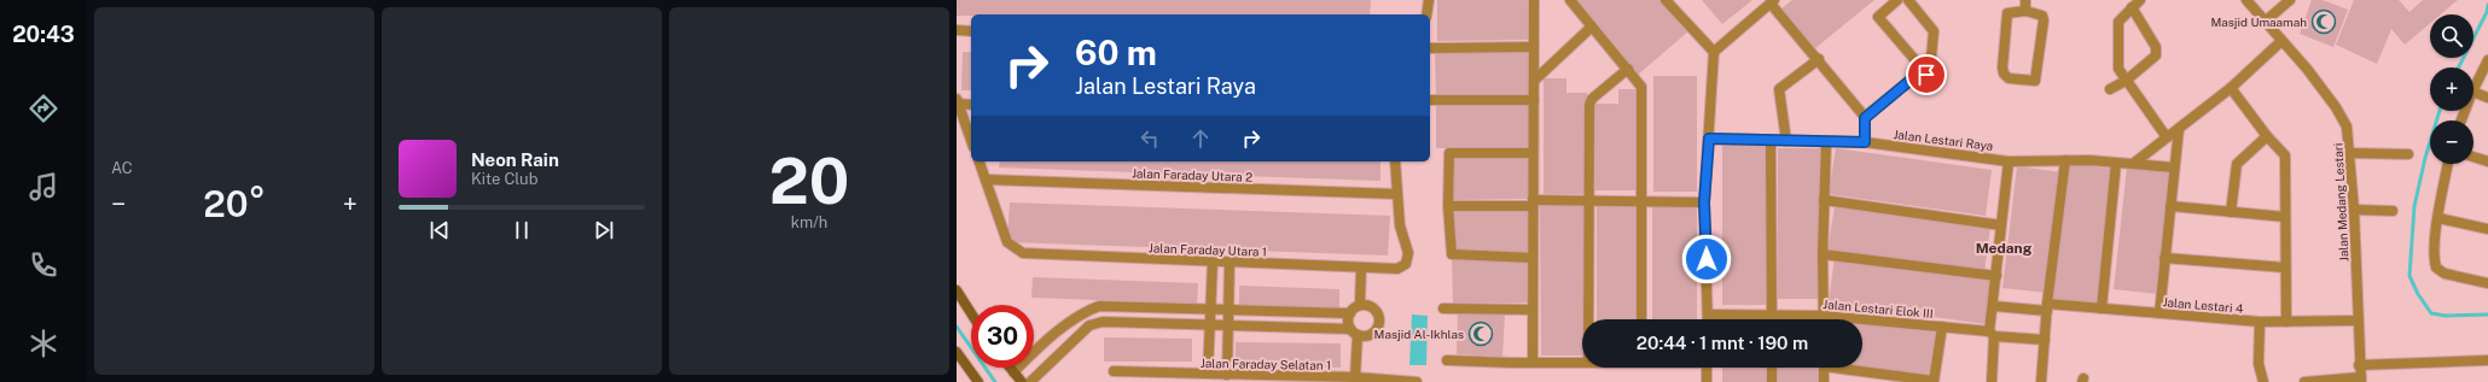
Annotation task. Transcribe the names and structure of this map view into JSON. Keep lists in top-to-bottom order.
{
  "streets": {
    "street": [
      "Jalan Lestari Raya",
      "Jalan Faraday Utara 2",
      "Jalan Medang Lestari",
      "Jalan Faraday Utara 1",
      "Jalan Lestari 4",
      "Jalan Lestari Elok III",
      "Jalan Faraday Selatan 1"
    ]
  },
  "crossings": [
    ["Jalan Faraday Utara 2", "Jalan Faraday Utara 1"],
    ["Jalan Medang Lestari", "Jalan Lestari 4"]
  ],
  "districts": ["Medang"],
  "places": {
    "mosque": ["Masjid Umaamah", "Masjid Al-Ikhlas"]
  },
  "page": {
    "tabs": "20:43",
    "tile": [
      "AC",
      ["20", "km/h"]
    ],
    "map_buttons": ["+", "−"],
    "turn": ["60 m", "Jalan Lestari Raya"],
    "song": ["Neon Rain", "Kite Club"],
    "heat": ["−", "20°", "+"],
    "limit": "30",
    "trip": "20:44 · 1 mnt · 190 m"
  }
}
